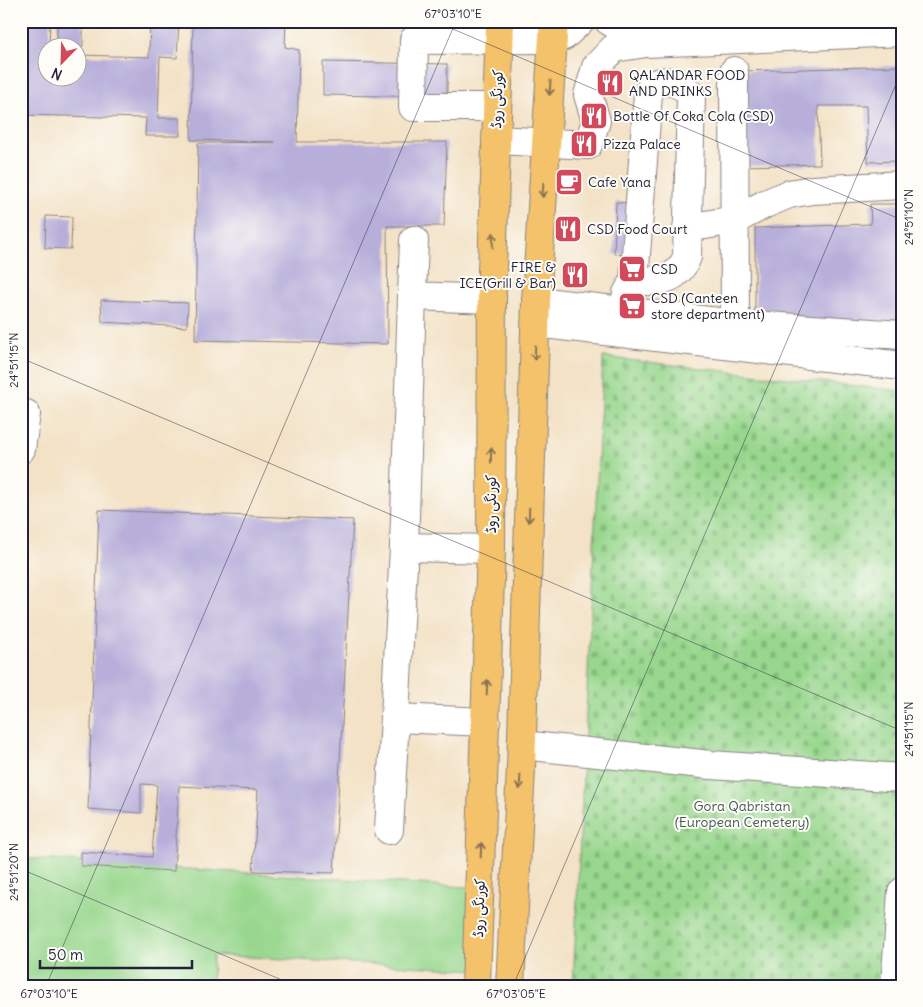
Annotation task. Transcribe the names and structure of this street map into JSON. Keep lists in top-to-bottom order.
{
  "streets": {
    "main road": ["کورنگی روڈ"]
  },
  "parks": ["Gora Qabristan (European Cemetery)"],
  "places": {
    "restaurant": [
      "QALANDAR FOOD AND DRINKS",
      "Bottle Of Coka Cola (CSD)",
      "Pizza Palace",
      "CSD Food Court",
      "FIRE & ICE(Grill & Bar)"
    ],
    "cafe": ["Cafe Yana"],
    "supermarket": ["CSD", "CSD (Canteen store department)"]
  },
  "scale_bar": "50 m",
  "north": "bottom left",
  "coordinates": [
    "67°03'10\"E",
    "24°51'10\"N",
    "24°51'15\"N",
    "24°51'20\"N",
    "67°03'05\"E"
  ]
}
